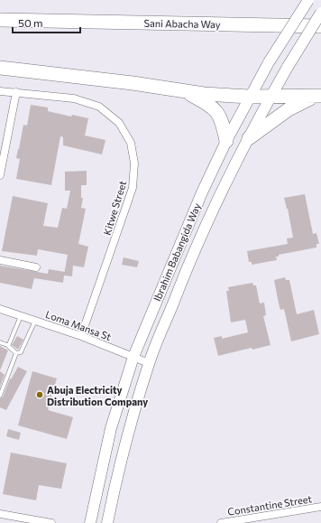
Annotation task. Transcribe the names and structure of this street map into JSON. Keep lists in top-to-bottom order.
{
  "streets": {
    "highway": ["Sani Abacha Way"],
    "main road": ["Ibrahim Babangida Way"],
    "street": ["Kitwe Street", "Loma Mansa St", "Constantine Street"]
  },
  "crossings": [
    ["Kitwe Street", "Loma Mansa St"],
    ["Ibrahim Babangida Way", "Loma Mansa St"]
  ],
  "places": ["Abuja Electricity Distribution Company"],
  "scale_bar": "50 m"
}
